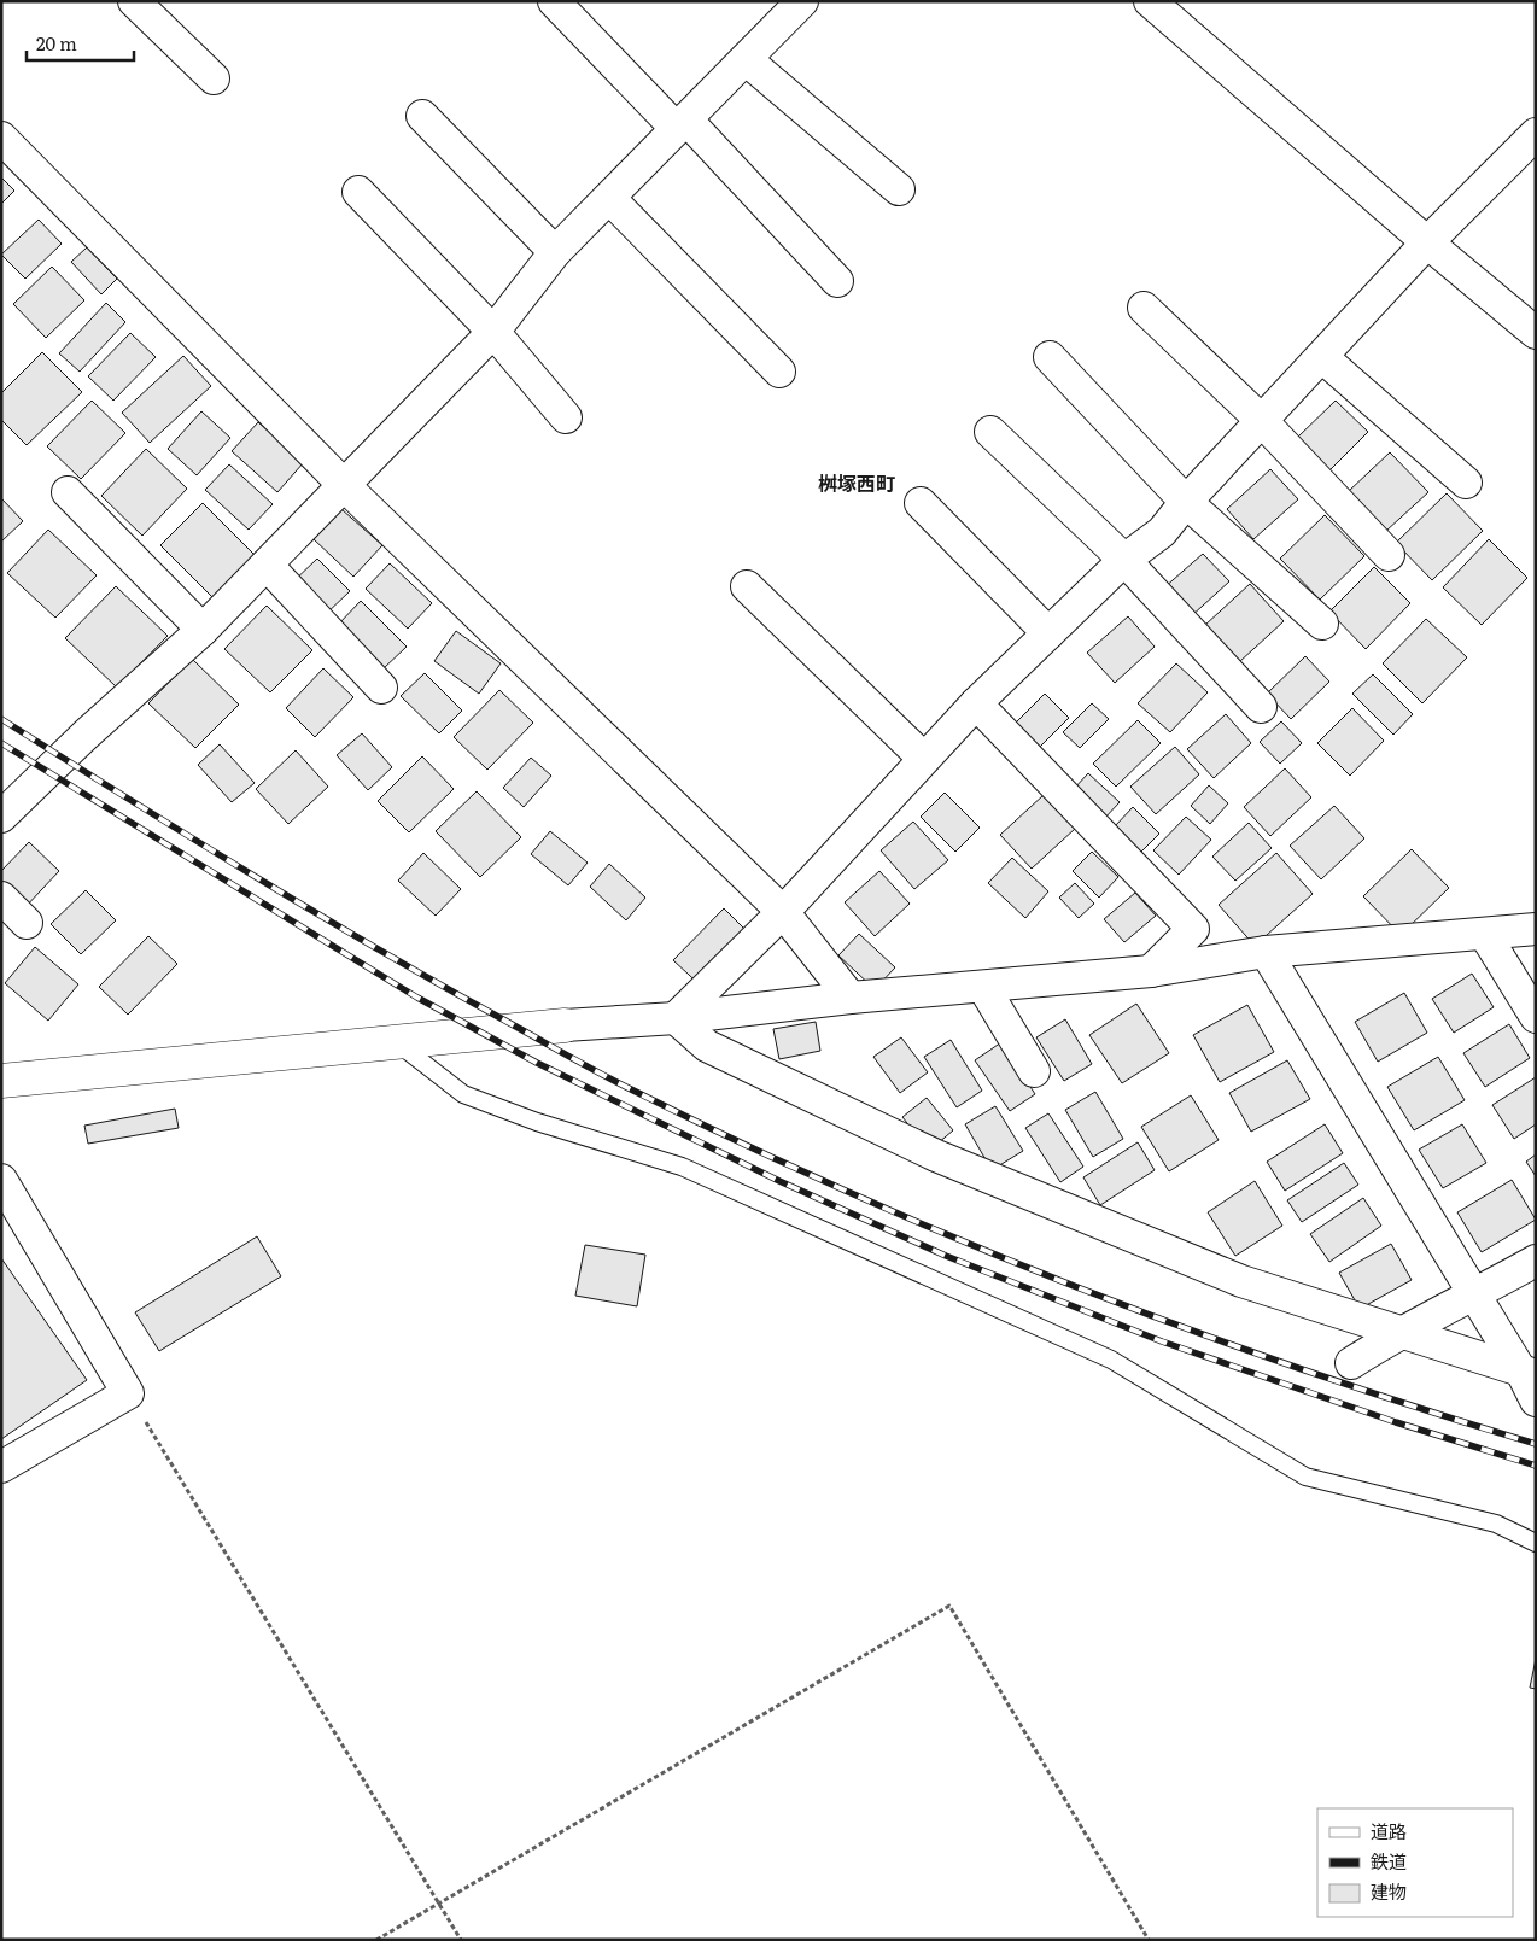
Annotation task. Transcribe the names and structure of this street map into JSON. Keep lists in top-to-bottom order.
{
  "districts": ["桝塚西町"],
  "legend": ["道路", "鉄道", "建物"],
  "scale_bar": "20 m"
}
